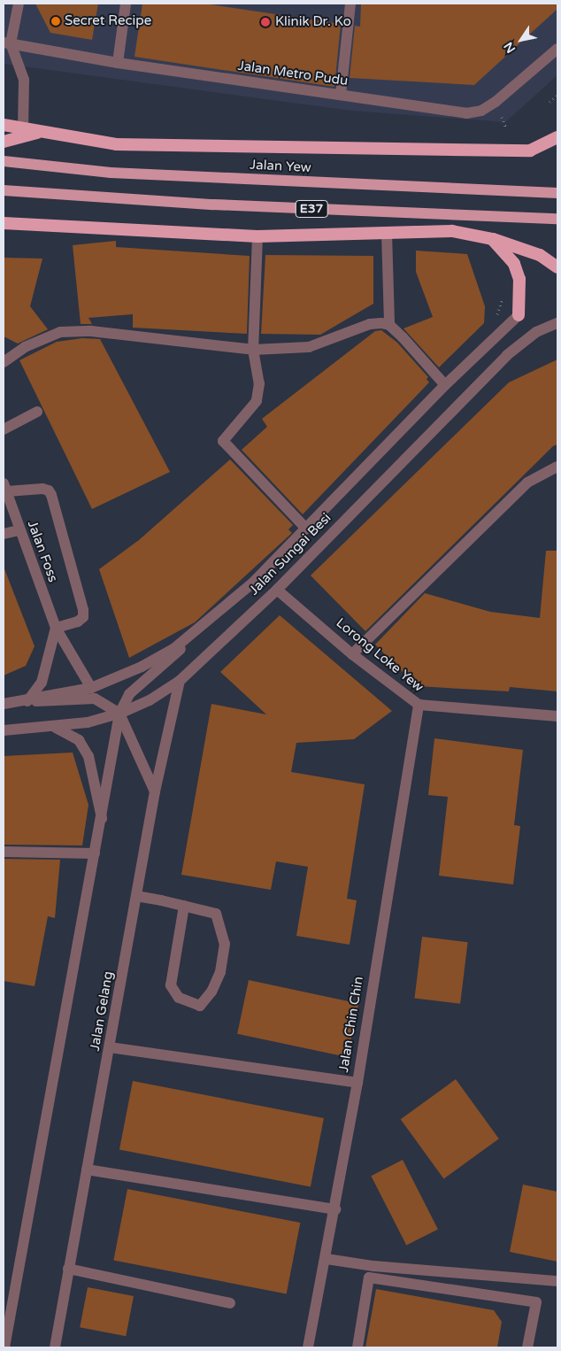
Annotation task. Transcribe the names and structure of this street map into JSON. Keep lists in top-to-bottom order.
{
  "streets": {
    "main road": ["Jalan Yew", "E37"],
    "street": [
      "Jalan Metro Pudu",
      "Jalan Foss",
      "Jalan Sungai Besi",
      "Lorong Loke Yew",
      "Jalan Gelang",
      "Jalan Chin Chin"
    ]
  },
  "crossings": [
    ["Jalan Foss", "Jalan Sungai Besi"],
    ["Jalan Sungai Besi", "Lorong Loke Yew"],
    ["Jalan Sungai Besi", "Jalan Gelang"],
    ["Lorong Loke Yew", "Jalan Chin Chin"]
  ],
  "places": ["Secret Recipe", "Klinik Dr. Ko"],
  "north": "bottom left"
}
